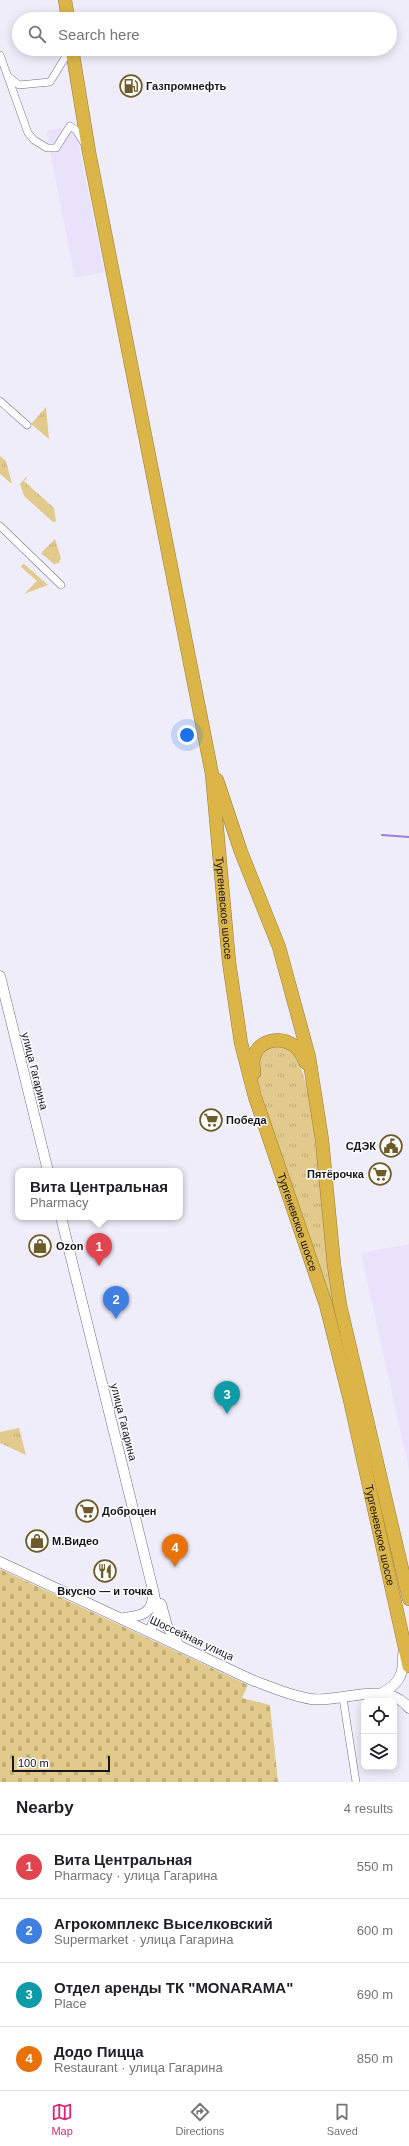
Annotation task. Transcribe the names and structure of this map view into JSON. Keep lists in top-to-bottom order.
{
  "streets": {
    "highway": ["Тургеневское шоссе"],
    "street": ["улица Гагарина", "Шоссейная улица"]
  },
  "crossings": [
    ["улица Гагарина", "Шоссейная улица"]
  ],
  "places": {
    "fuel station": ["Газпромнефть"],
    "supermarket": ["Победа", "Пятёрочка", "Доброцен"],
    "public building": ["СДЭК"],
    "shop": ["Ozon", "М.Видео"],
    "restaurant": ["Вкусно — и точка"]
  },
  "scale_bar": "100 m",
  "page": {
    "search": "Search here",
    "popup": ["Вита Центральная", "Pharmacy"],
    "pins": [
      "1",
      "2",
      "3",
      "4"
    ],
    "scale": "100 m",
    "heading": ["Nearby", "4 results"],
    "list": [
      {
        "mark": "1",
        "name": "Вита Центральная",
        "note": "Pharmacy · улица Гагарина",
        "value": "550 m"
      },
      {
        "mark": "2",
        "name": "Агрокомплекс Выселковский",
        "note": "Supermarket · улица Гагарина",
        "value": "600 m"
      },
      {
        "mark": "3",
        "name": "Отдел аренды ТК \"MONARAMA\"",
        "note": "Place",
        "value": "690 m"
      },
      {
        "mark": "4",
        "name": "Додо Пицца",
        "note": "Restaurant · улица Гагарина",
        "value": "850 m"
      }
    ],
    "nav": ["Map", "Directions", "Saved"]
  }
}
